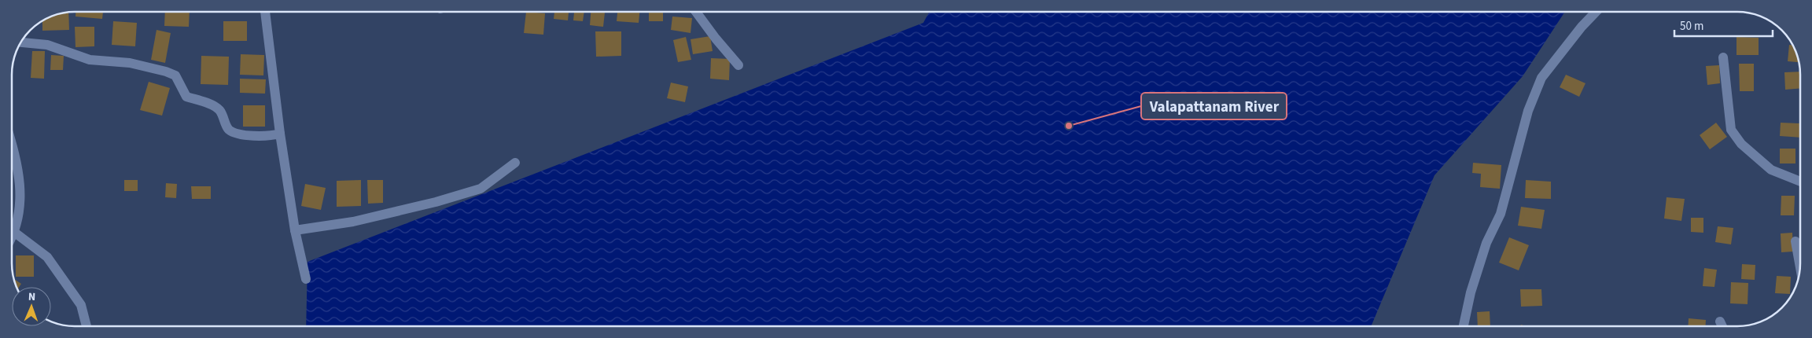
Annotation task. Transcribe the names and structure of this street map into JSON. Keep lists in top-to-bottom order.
{
  "places": ["Valapattanam River"],
  "scale_bar": "50 m",
  "north": "top"
}
